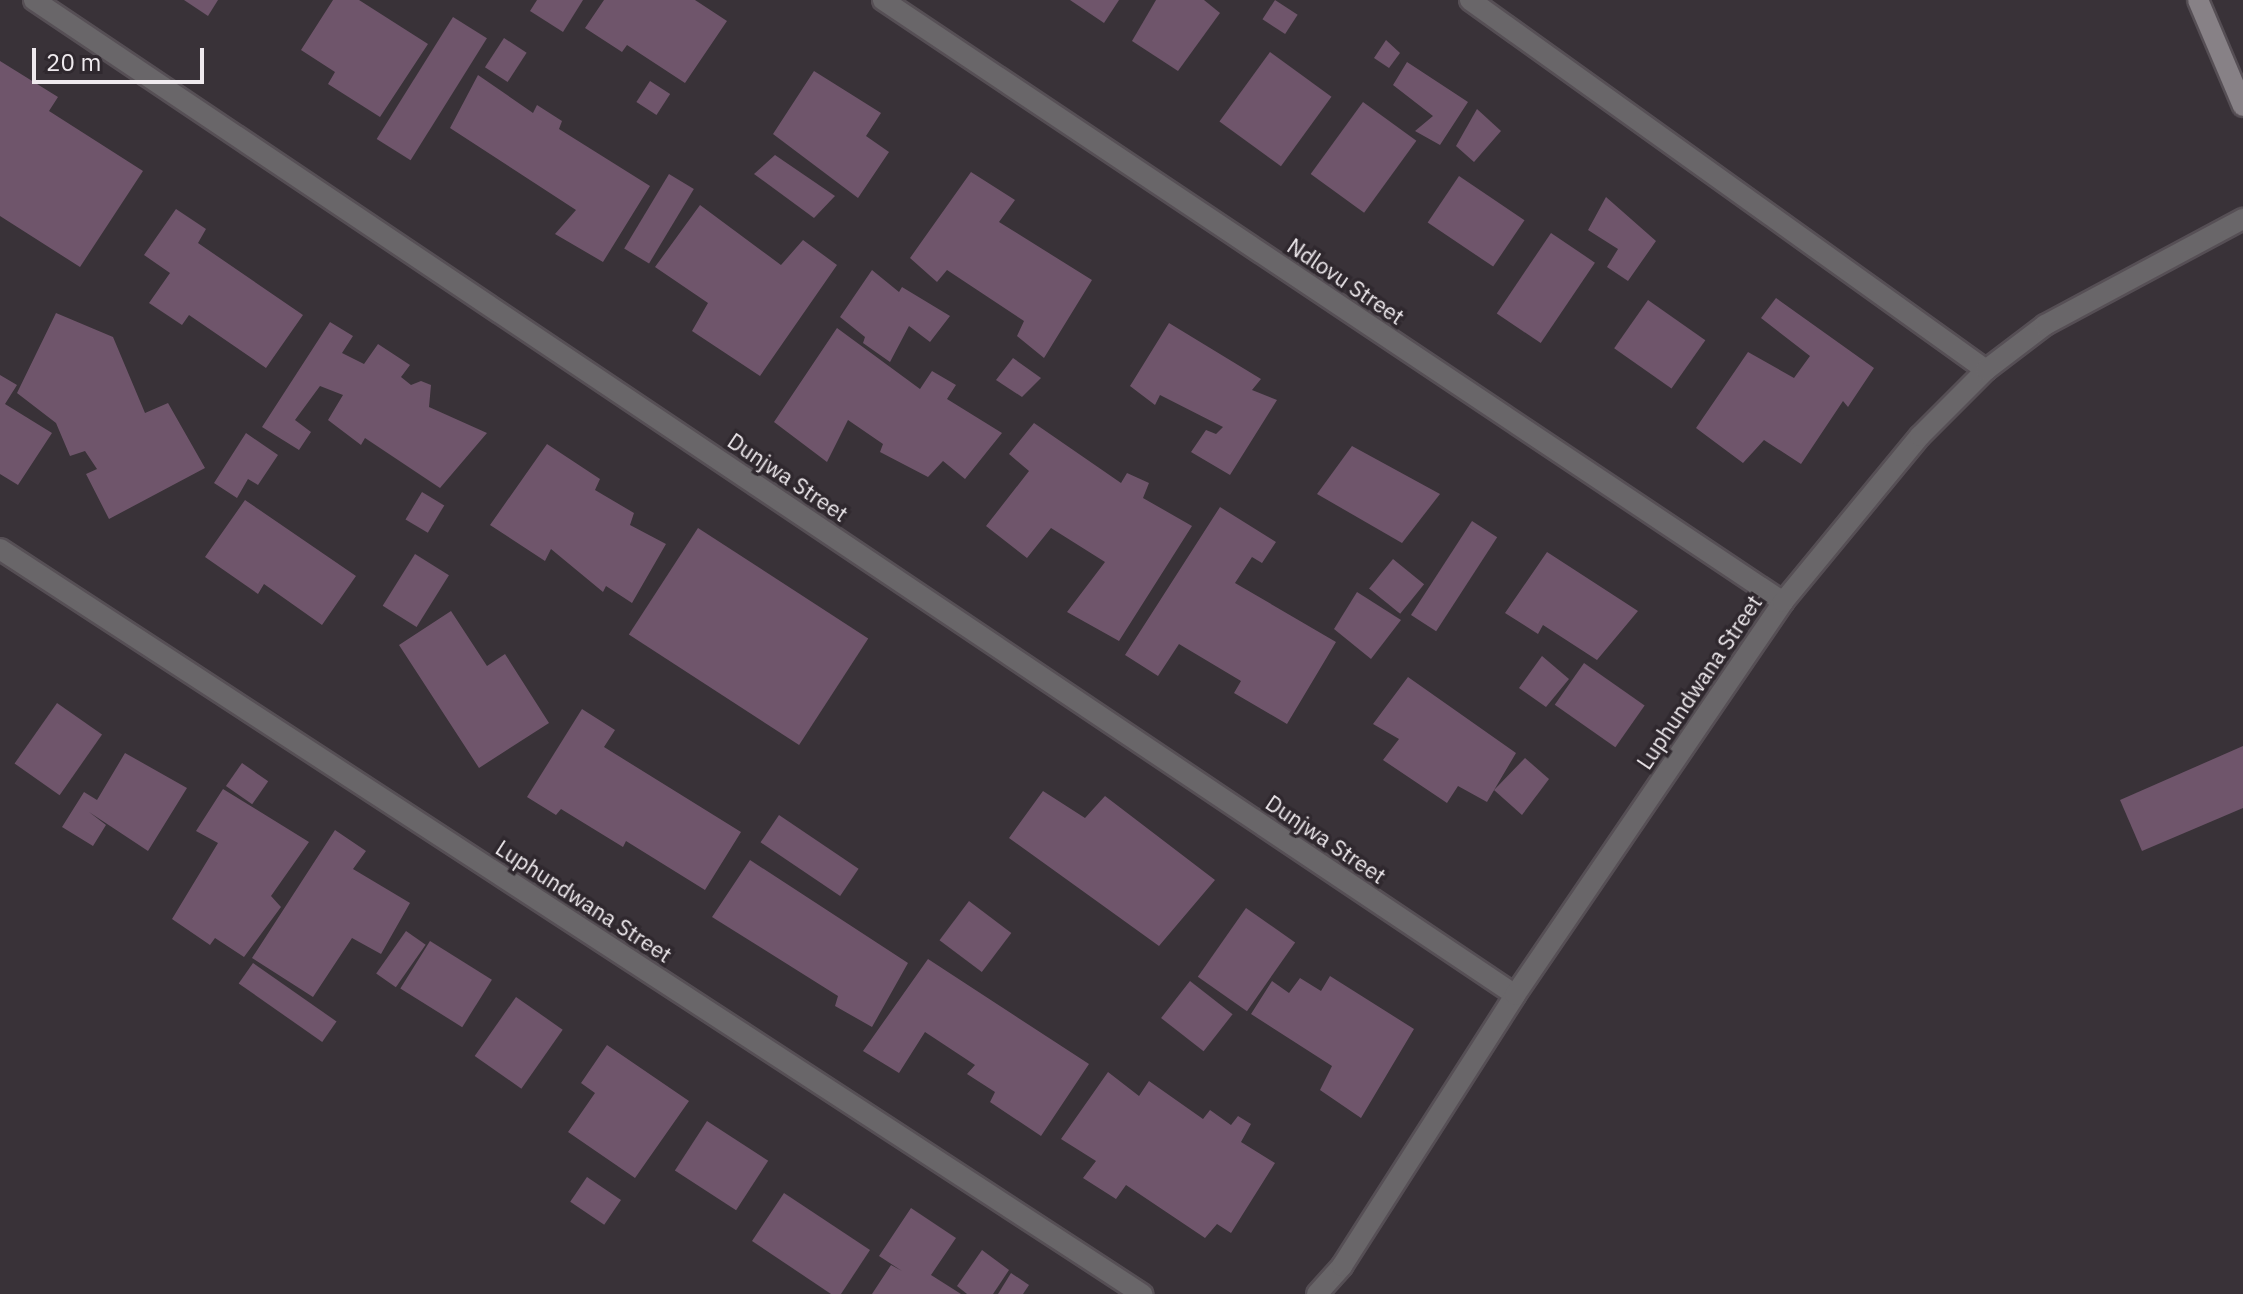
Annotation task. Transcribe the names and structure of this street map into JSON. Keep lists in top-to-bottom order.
{
  "streets": {
    "street": ["Ndlovu Street", "Dunjwa Street", "Luphundwana Street"]
  },
  "crossings": [
    ["Ndlovu Street", "Luphundwana Street"],
    ["Dunjwa Street", "Luphundwana Street"]
  ],
  "scale_bar": "20 m"
}
